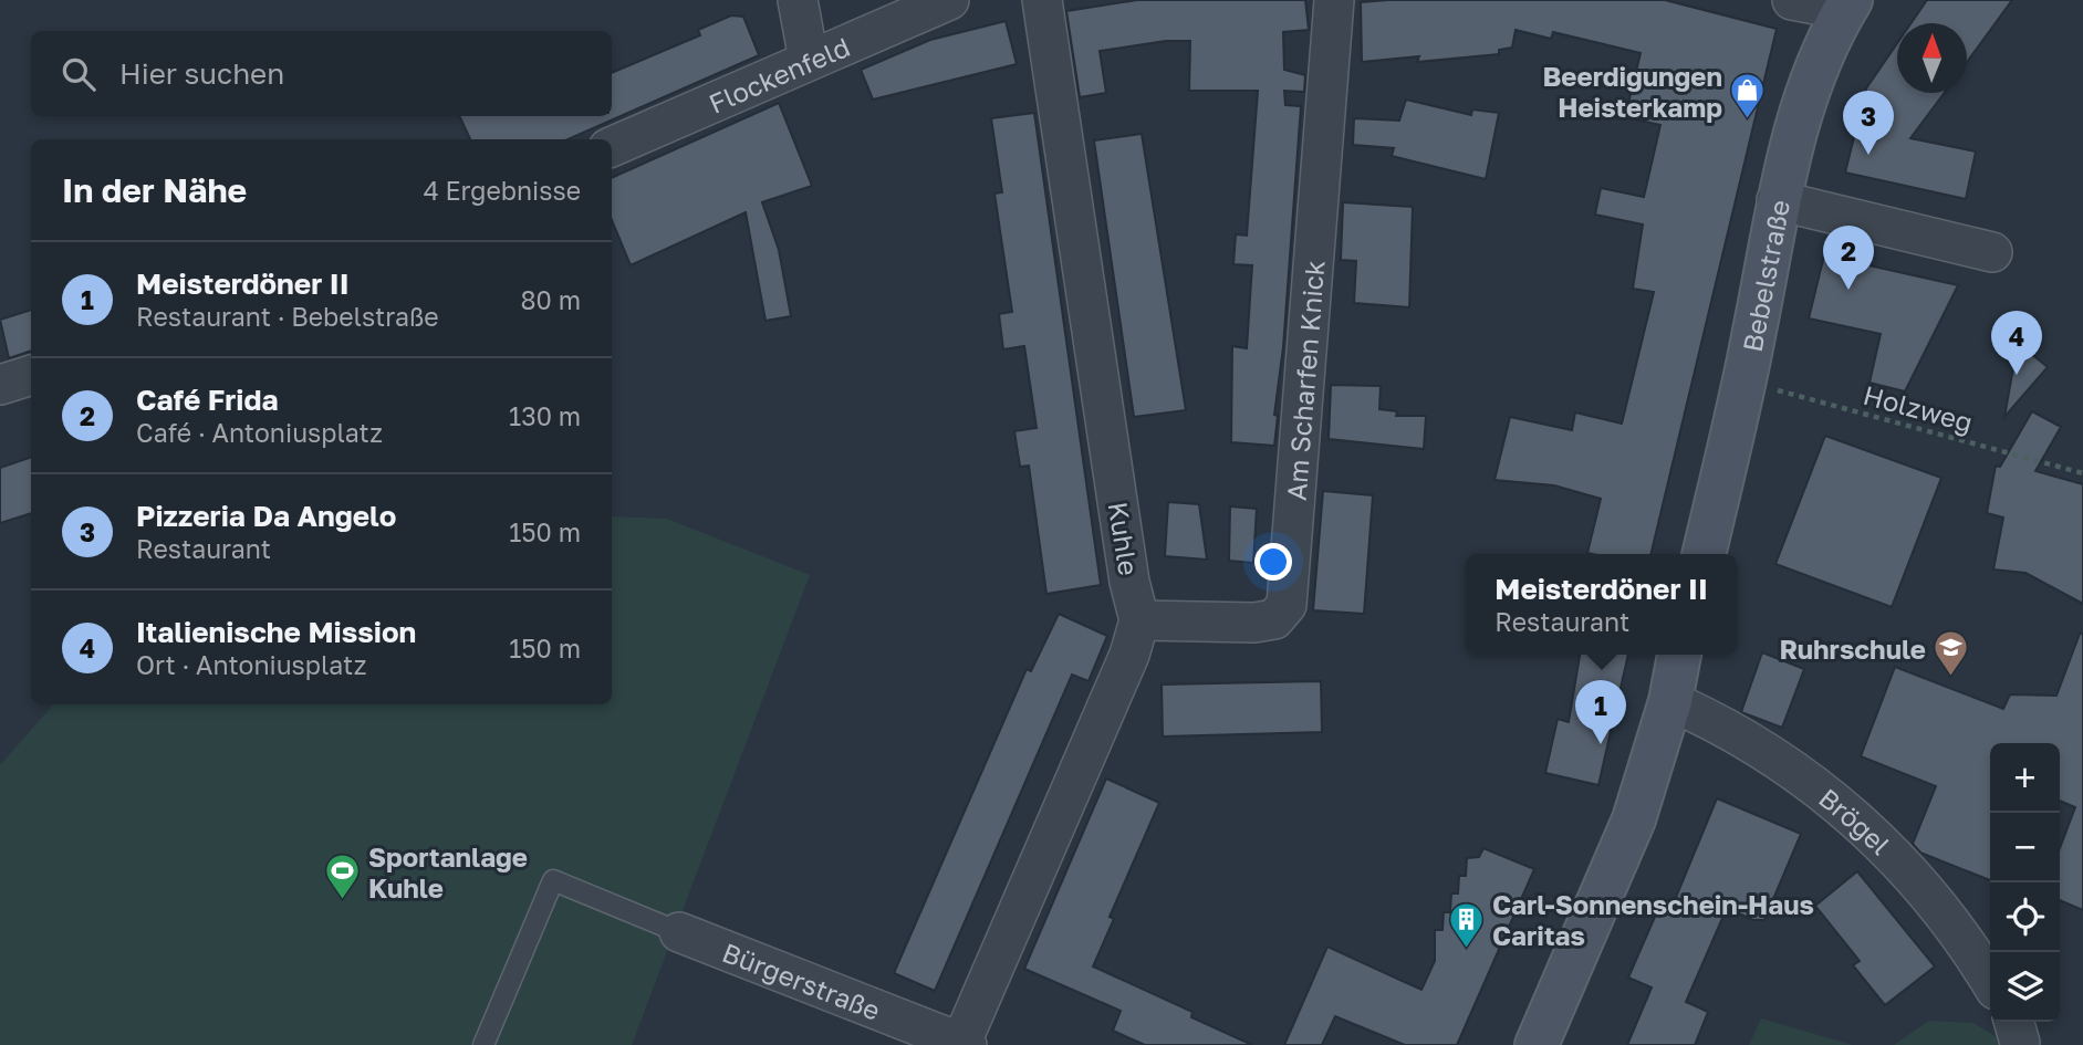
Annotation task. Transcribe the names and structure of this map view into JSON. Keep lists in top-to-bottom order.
{
  "streets": {
    "street": [
      "Flockenfeld",
      "Bebelstraße",
      "Am Scharfen Knick",
      "Kuhle",
      "Brögel",
      "Bürgerstraße"
    ],
    "path": ["Holzweg"]
  },
  "crossings": [
    ["Bebelstraße", "Holzweg"],
    ["Am Scharfen Knick", "Kuhle"]
  ],
  "places": {
    "shop": ["Beerdigungen Heisterkamp"],
    "school or university": ["Ruhrschule"],
    "sports": ["Sportanlage Kuhle"],
    "building": ["Carl-Sonnenschein-Haus Caritas"]
  },
  "north": "top",
  "page": {
    "search": "Hier suchen",
    "pins": [
      "3",
      "2",
      "4",
      "1"
    ],
    "heading": ["In der Nähe", "4 Ergebnisse"],
    "list": [
      {
        "mark": "1",
        "name": "Meisterdöner II",
        "note": "Restaurant · Bebelstraße",
        "value": "80 m"
      },
      {
        "mark": "2",
        "name": "Café Frida",
        "note": "Café · Antoniusplatz",
        "value": "130 m"
      },
      {
        "mark": "3",
        "name": "Pizzeria Da Angelo",
        "note": "Restaurant",
        "value": "150 m"
      },
      {
        "mark": "4",
        "name": "Italienische Mission",
        "note": "Ort · Antoniusplatz",
        "value": "150 m"
      }
    ],
    "popup": ["Meisterdöner II", "Restaurant"],
    "map_buttons": ["+", "−"]
  }
}
